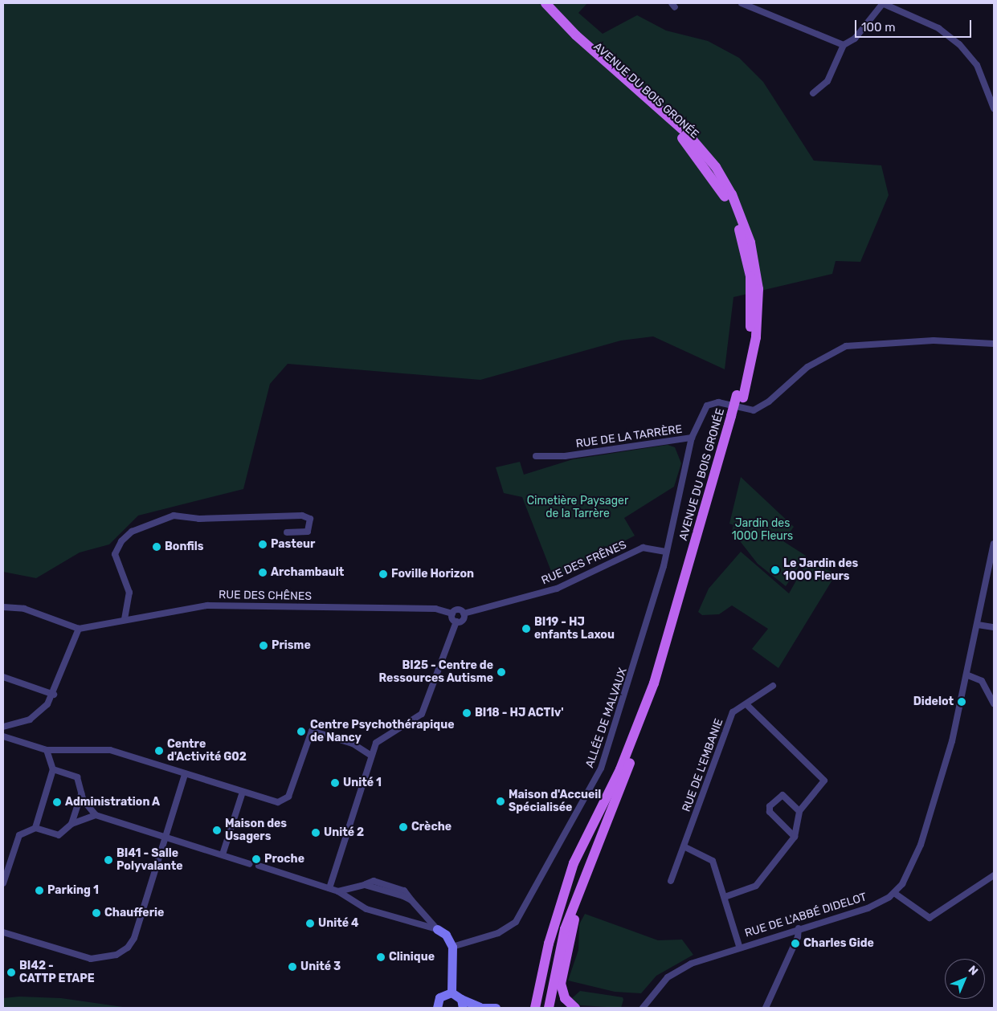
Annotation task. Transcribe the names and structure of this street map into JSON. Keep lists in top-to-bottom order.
{
  "streets": {
    "main road": ["AVENUE DU BOIS GRONÉE"],
    "street": [
      "RUE DE LA TARRÈRE",
      "RUE DES FRÊNES",
      "RUE DES CHÊNES",
      "ALLÉE DE MALVAUX",
      "RUE DE L'EMBANIE",
      "RUE DE L'ABBÉ DIDELOT"
    ]
  },
  "crossings": [
    ["RUE DE LA TARRÈRE", "ALLÉE DE MALVAUX"],
    ["RUE DES FRÊNES", "RUE DES CHÊNES"],
    ["RUE DES FRÊNES", "ALLÉE DE MALVAUX"]
  ],
  "parks": ["Cimetière Paysager de la Tarrère", "Jardin des 1000 Fleurs"],
  "places": [
    "Pasteur",
    "Bonfils",
    "Le Jardin des 1000 Fleurs",
    "Archambault",
    "Foville Horizon",
    "BI19 - HJ enfants Laxou",
    "Prisme",
    "BI25 - Centre de Ressources Autisme",
    "Didelot",
    "BI18 - HJ ACTIv'",
    "Centre Psychothérapique de Nancy",
    "Centre d'Activité G02",
    "Unité 1",
    "Maison d'Accueil Spécialisée",
    "Administration A",
    "Crèche",
    "Maison des Usagers",
    "Unité 2",
    "Proche",
    "BI41 - Salle Polyvalante",
    "Parking 1",
    "Chaufferie",
    "Unité 4",
    "Charles Gide",
    "Clinique",
    "Unité 3",
    "BI42 - CATTP ETAPE"
  ],
  "scale_bar": "100 m",
  "north": "top right"
}
